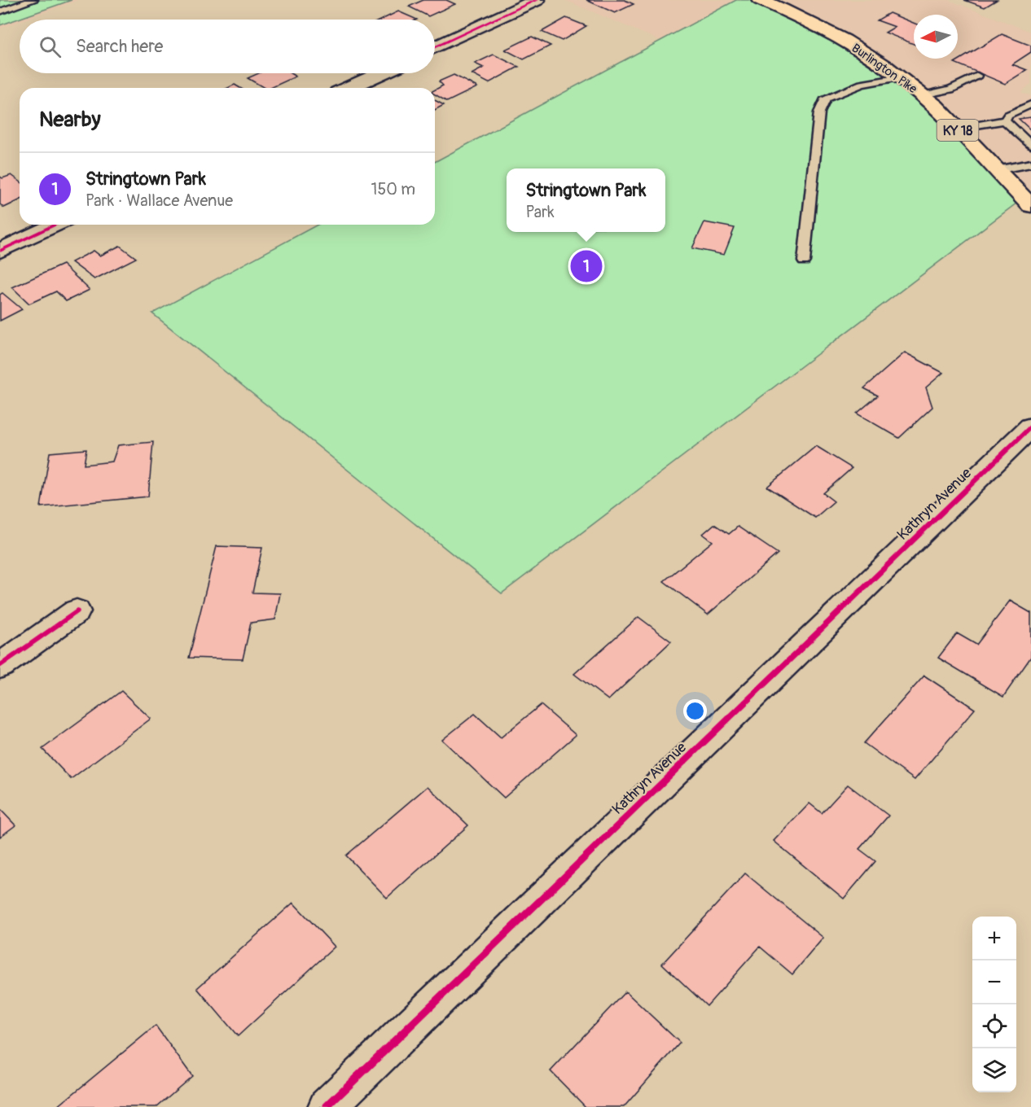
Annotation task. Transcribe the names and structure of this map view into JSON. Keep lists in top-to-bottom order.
{
  "streets": {
    "main road": ["Burlington Pike", "KY 18"],
    "street": ["Kathryn Avenue"]
  },
  "north": "left",
  "page": {
    "search": "Search here",
    "heading": "Nearby",
    "list": [
      {
        "mark": "1",
        "name": "Stringtown Park",
        "note": "Park · Wallace Avenue",
        "value": "150 m"
      }
    ],
    "popup": ["Stringtown Park", "Park"],
    "pins": "1",
    "map_buttons": ["+", "−"]
  }
}
